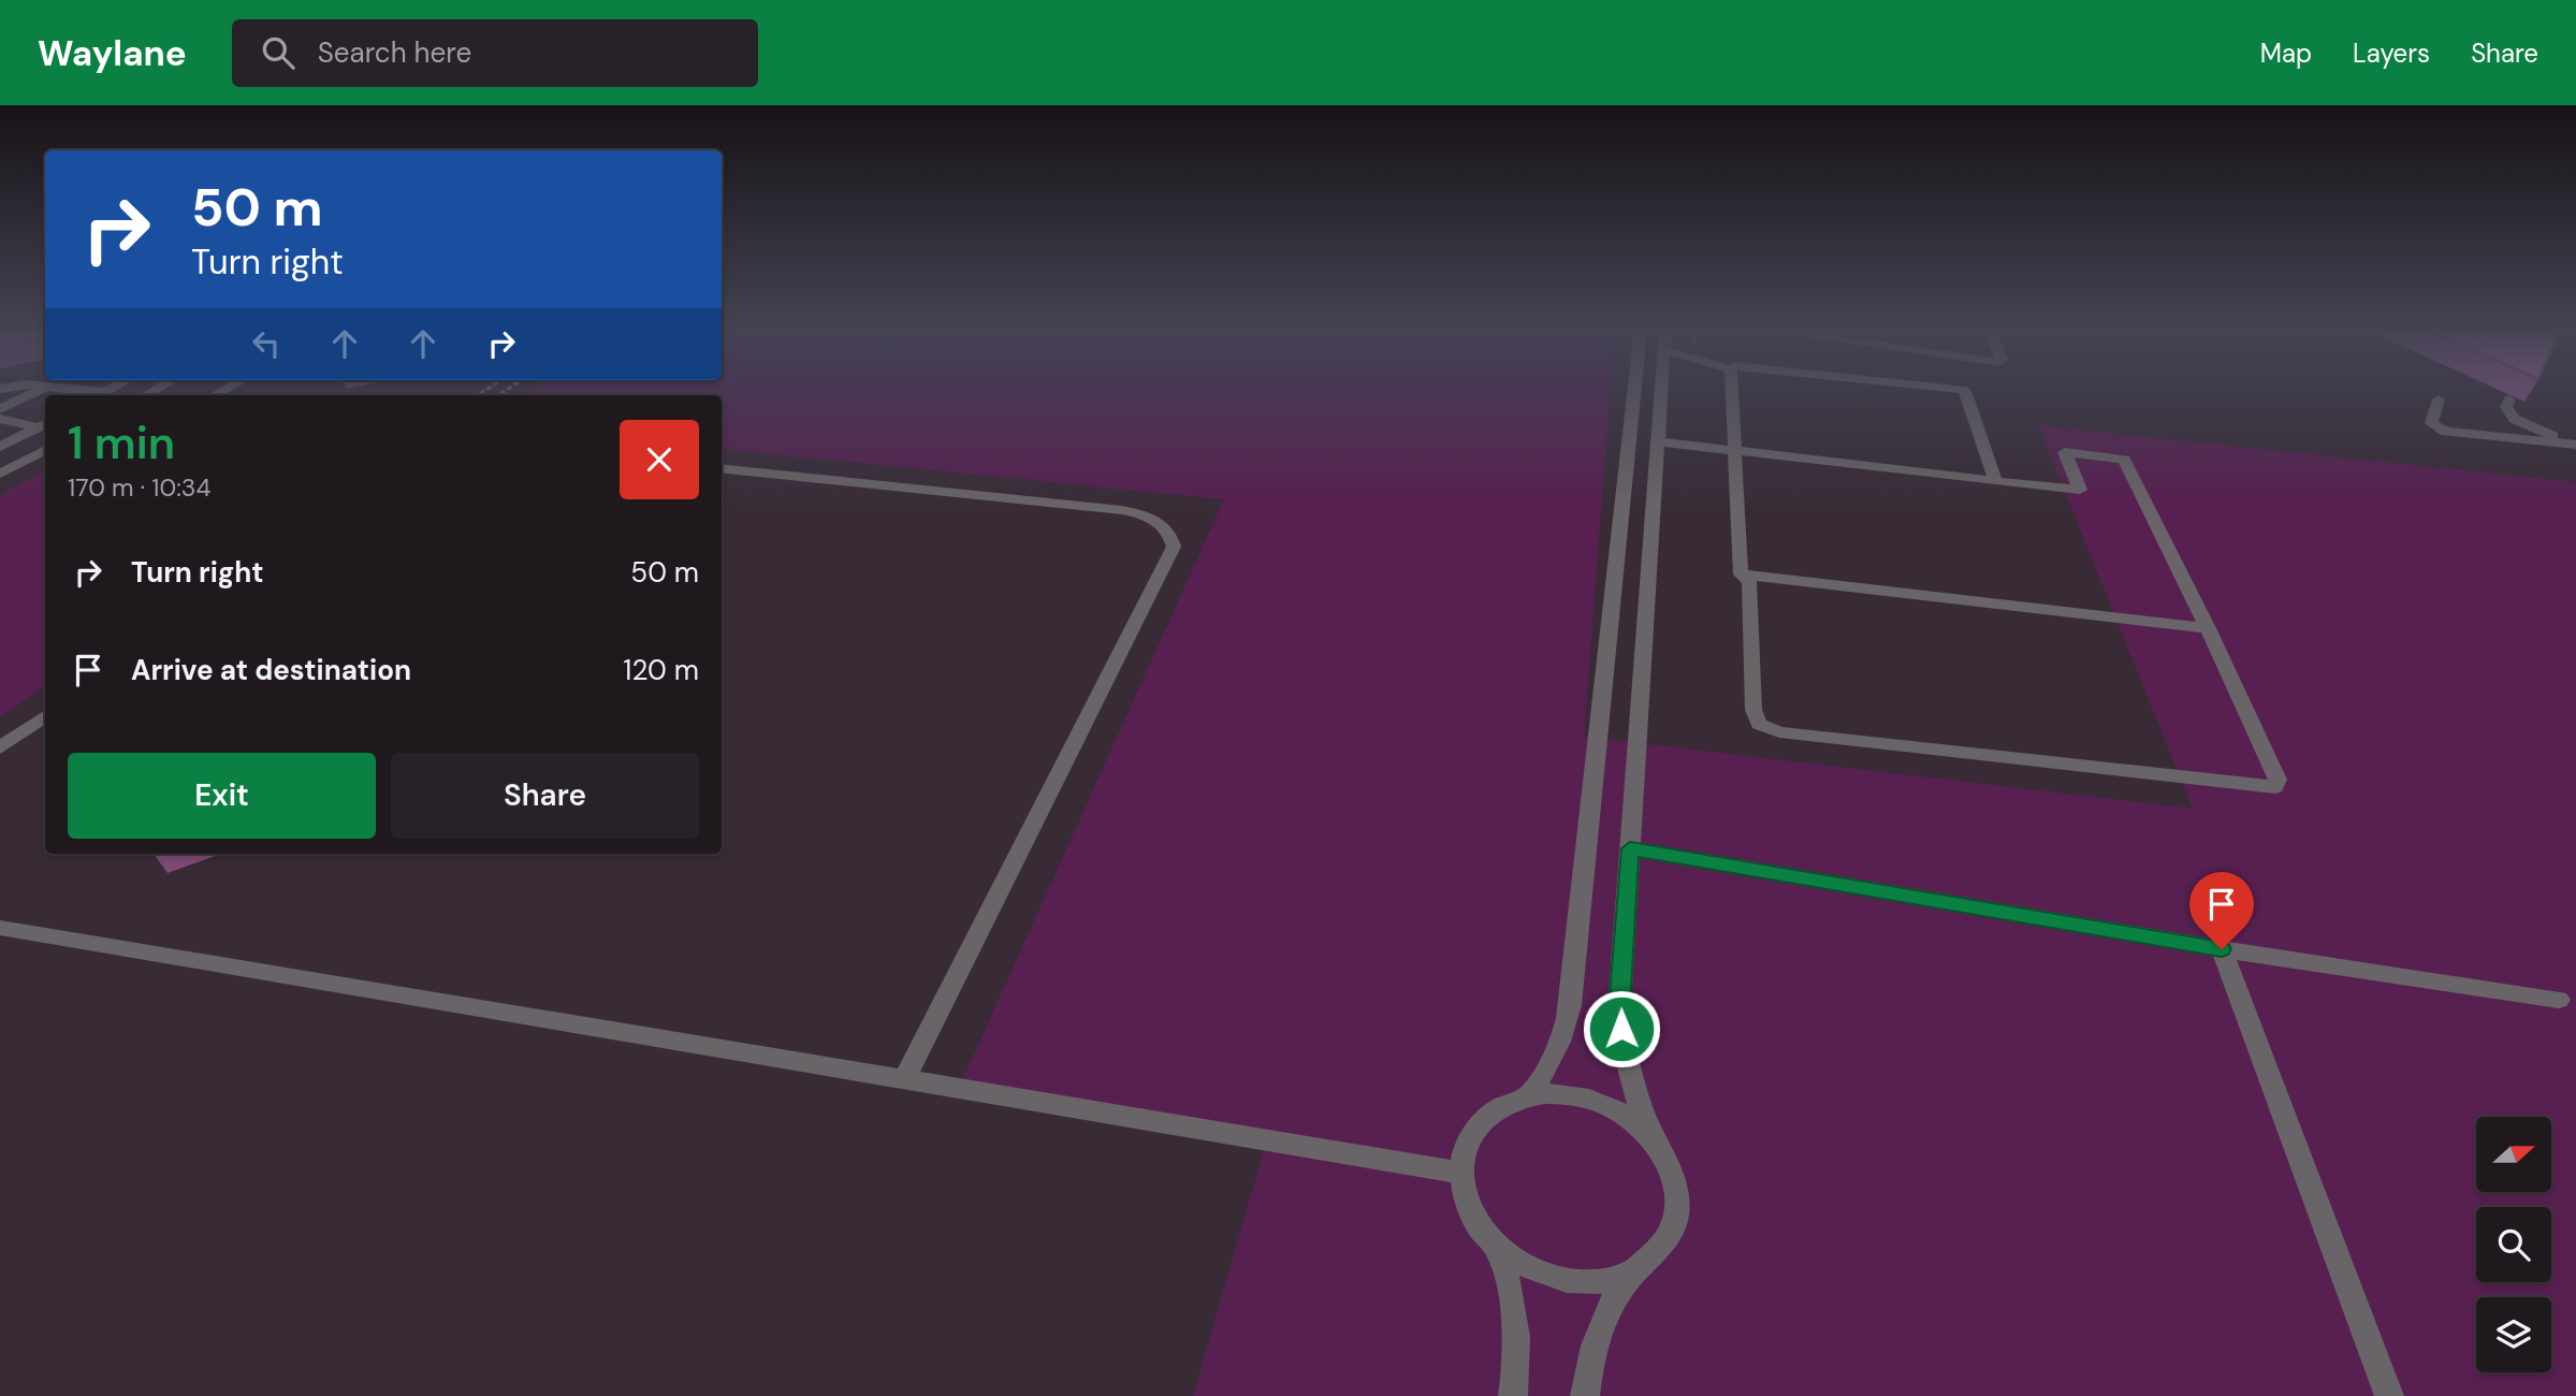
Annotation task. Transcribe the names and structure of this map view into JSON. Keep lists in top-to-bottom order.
{
  "north": "right",
  "page": {
    "header": "Waylane",
    "search": "Search here",
    "nav": ["Map", "Layers", "Share"],
    "turn": ["50 m", "Turn right"],
    "heading": ["1 min", "170 m · 10:34"],
    "list": [
      {
        "name": "Turn right",
        "value": "50 m"
      },
      {
        "name": "Arrive at destination",
        "value": "120 m"
      }
    ],
    "buttons": ["Exit", "Share"]
  }
}
